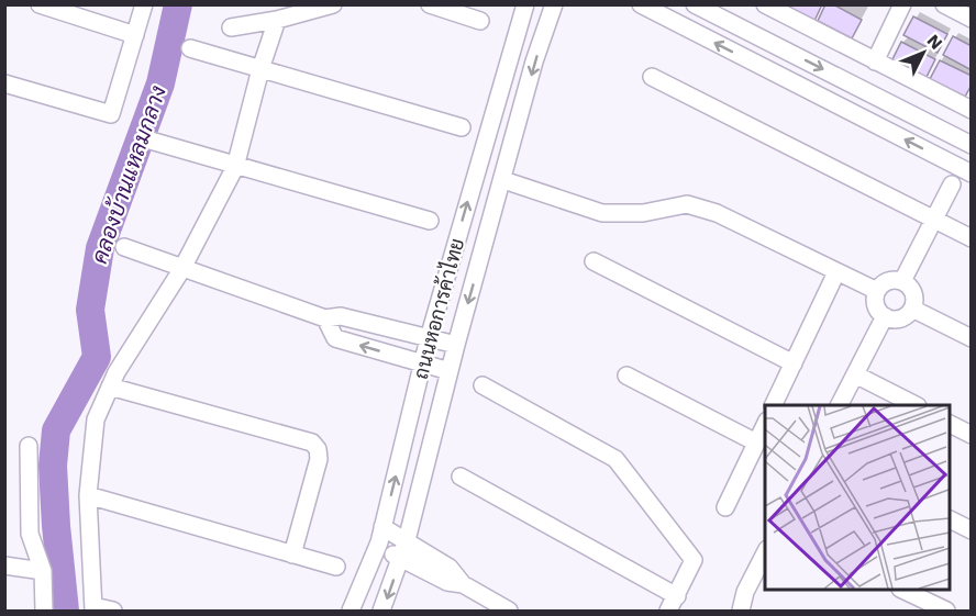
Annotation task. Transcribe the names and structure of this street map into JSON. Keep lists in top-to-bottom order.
{
  "streets": {
    "street": ["ถนนหอการค้าไทย"]
  },
  "water": ["คลองบ้านแหลมกลาง"],
  "north": "top right"
}
